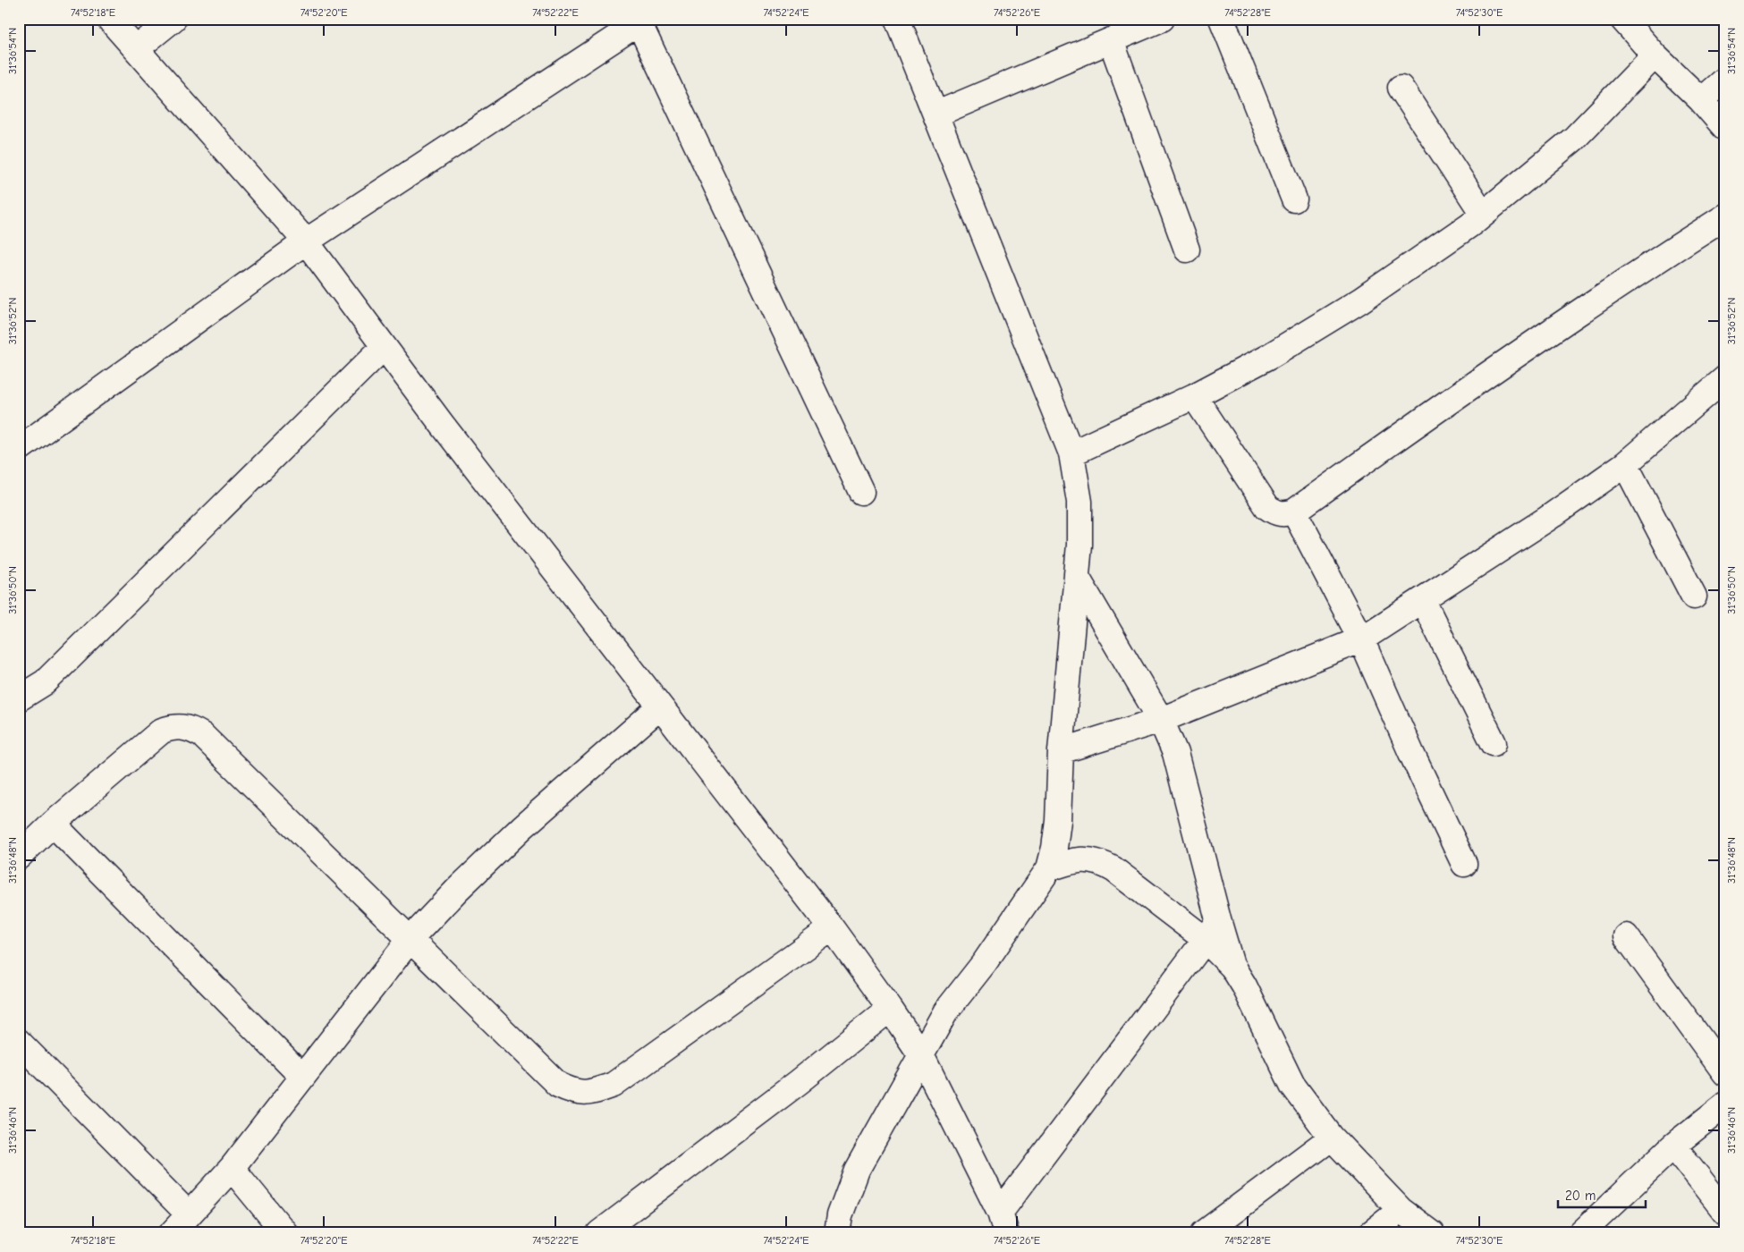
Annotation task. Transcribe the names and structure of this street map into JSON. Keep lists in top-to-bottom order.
{
  "scale_bar": "20 m",
  "coordinates": [
    "74°52'18\"E",
    "74°52'20\"E",
    "74°52'22\"E",
    "74°52'24\"E",
    "74°52'26\"E",
    "74°52'28\"E",
    "74°52'30\"E",
    "31°36'54\"N",
    "31°36'52\"N",
    "31°36'50\"N",
    "31°36'48\"N",
    "31°36'46\"N"
  ]
}
